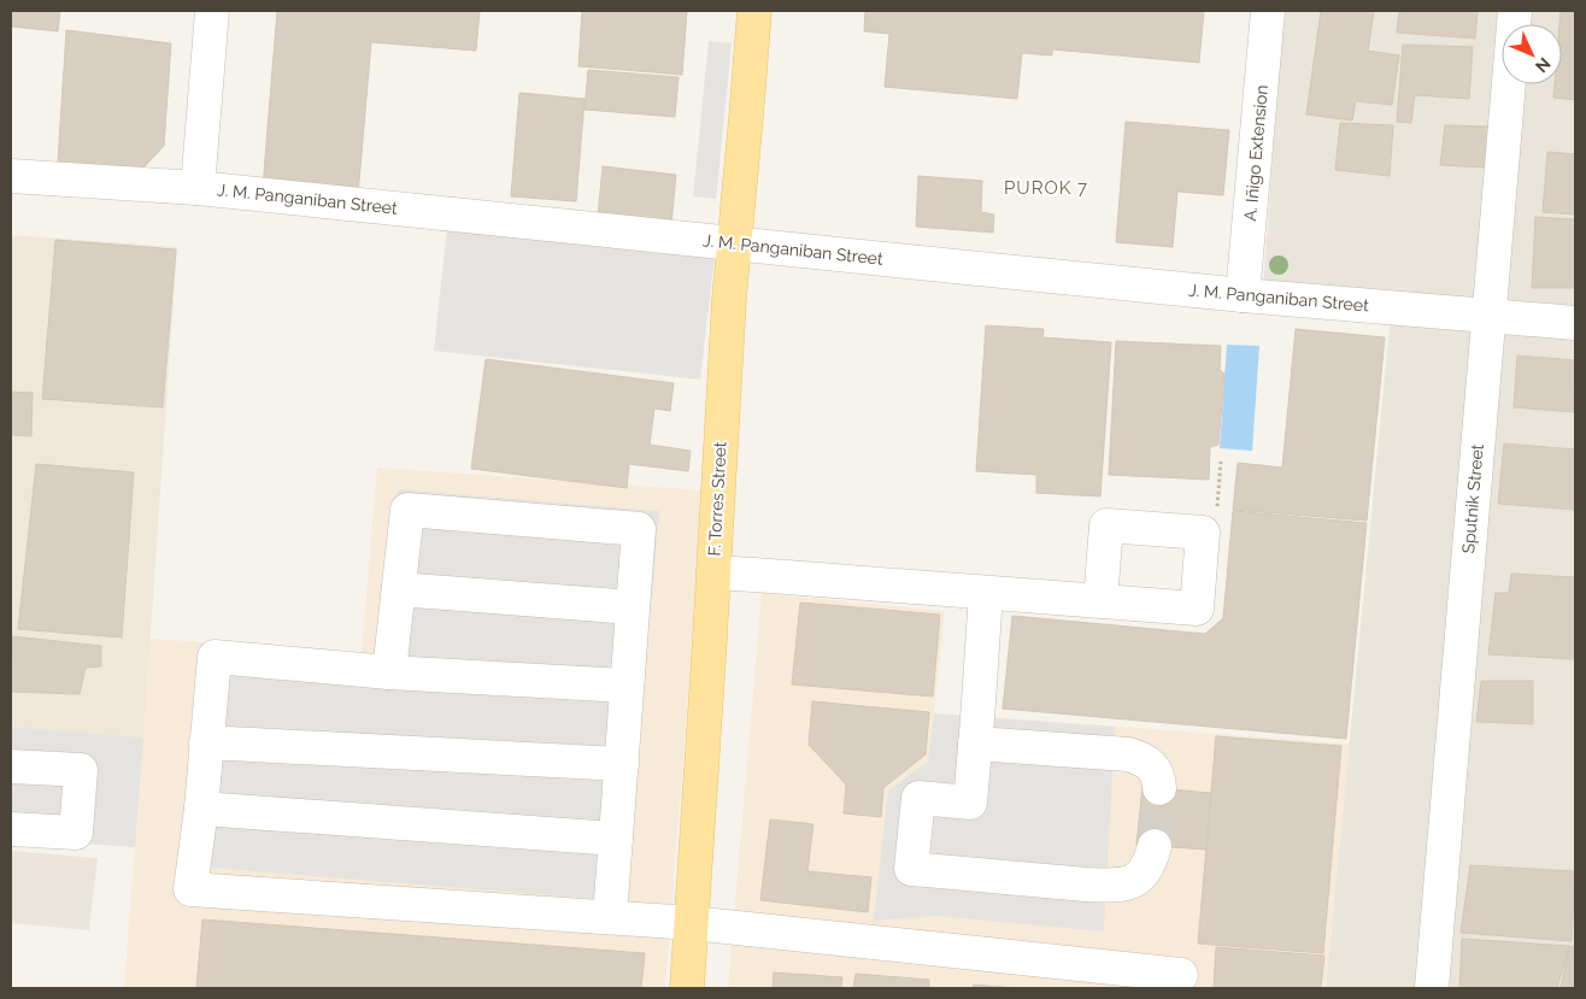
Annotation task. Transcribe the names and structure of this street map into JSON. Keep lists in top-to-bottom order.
{
  "streets": {
    "main road": ["F. Torres Street"],
    "street": ["A. Iñigo Extension", "J. M. Panganiban Street", "Sputnik Street"]
  },
  "crossings": [
    ["A. Iñigo Extension", "J. M. Panganiban Street"],
    ["J. M. Panganiban Street", "F. Torres Street"],
    ["J. M. Panganiban Street", "Sputnik Street"]
  ],
  "districts": ["PUROK 7"],
  "north": "bottom right"
}
